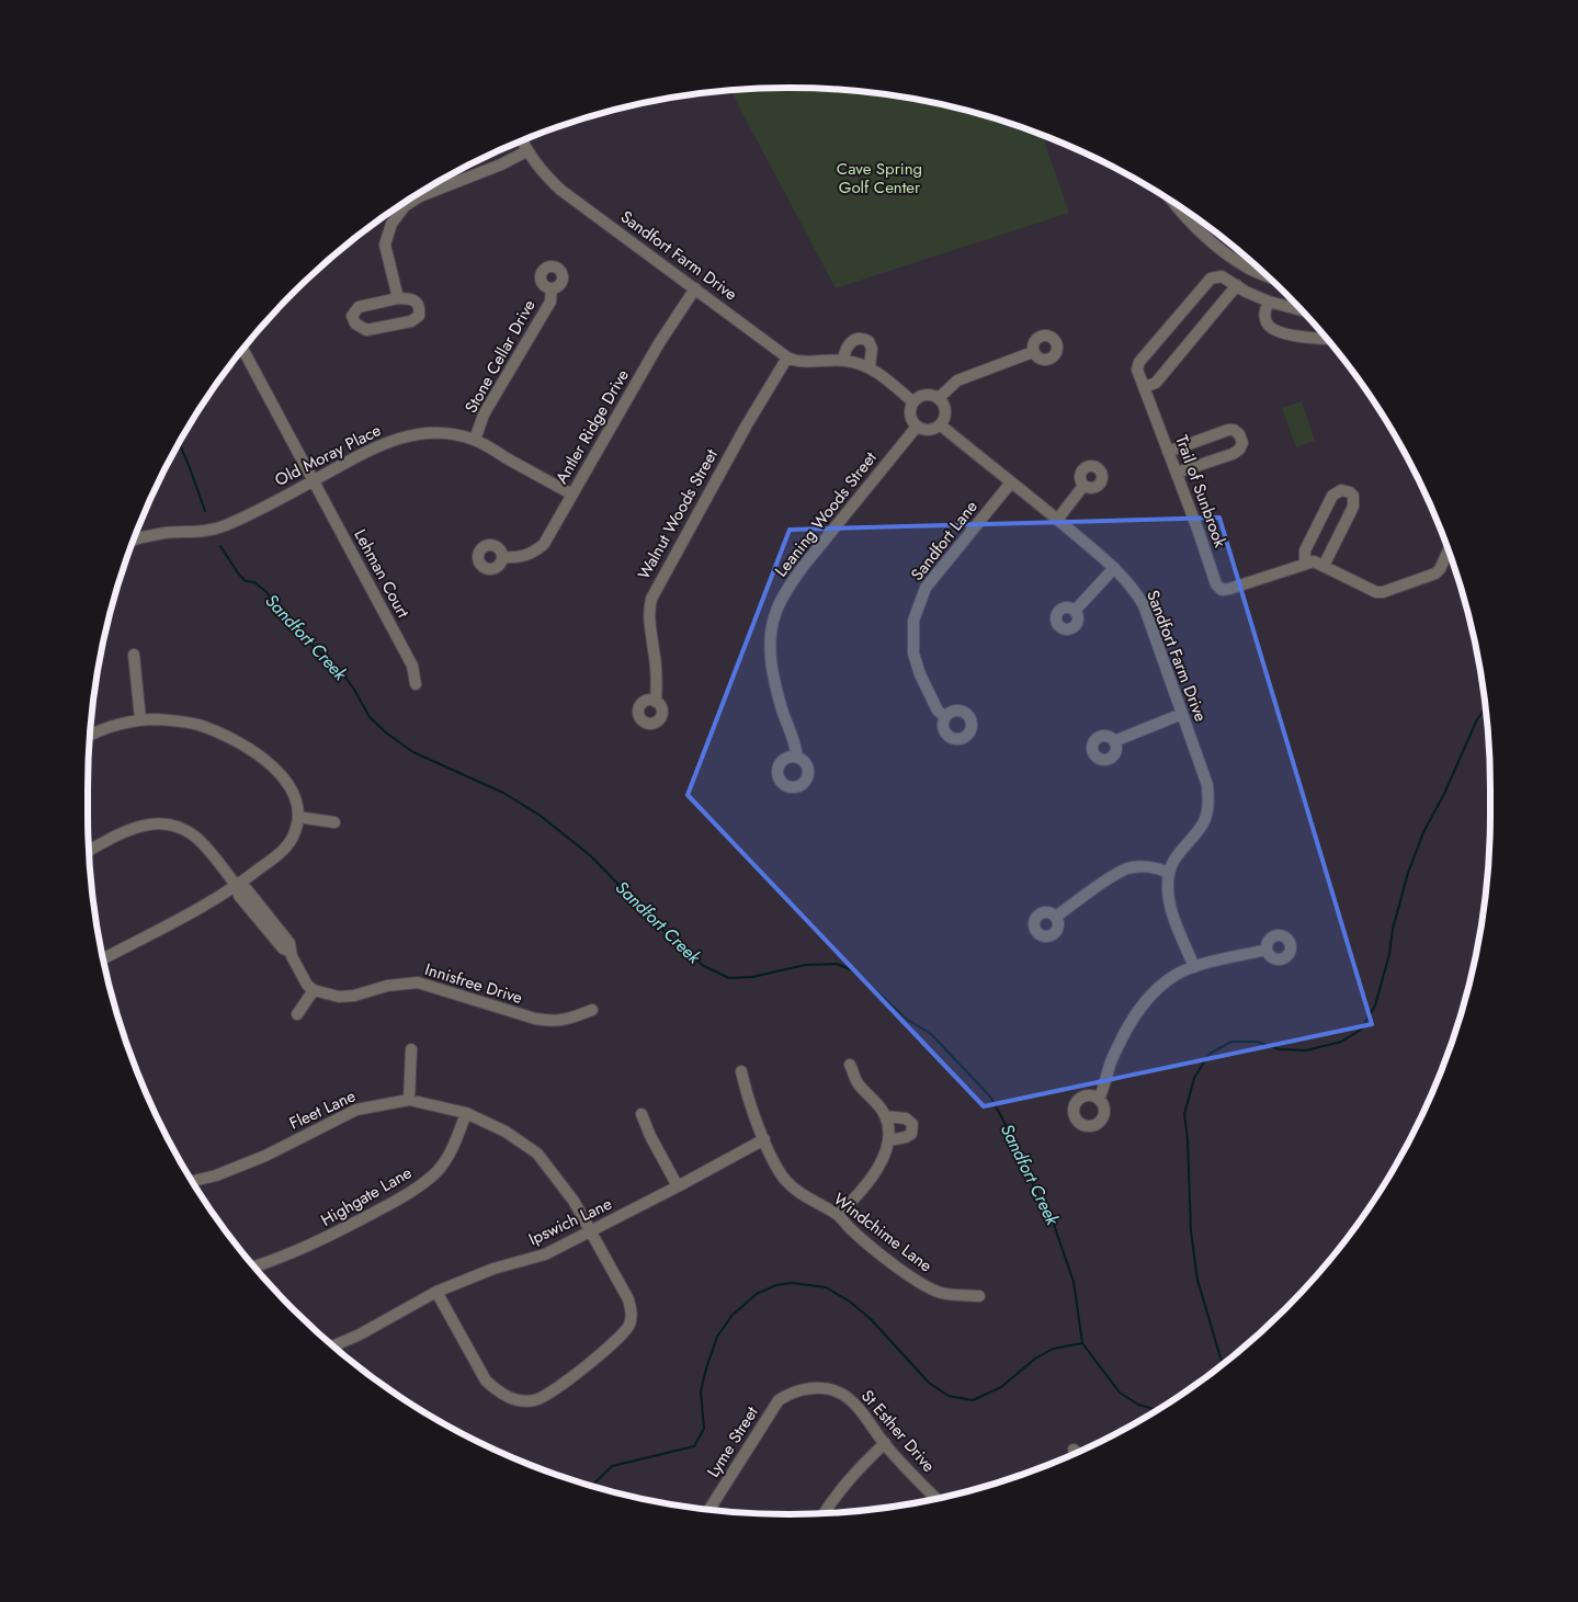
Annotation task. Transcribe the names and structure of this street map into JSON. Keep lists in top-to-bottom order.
{
  "streets": {
    "street": [
      "Sandfort Farm Drive",
      "Stone Cellar Drive",
      "Antler Ridge Drive",
      "Old Moray Place",
      "Trail of Sunbrook",
      "Walnut Woods Street",
      "Leaning Woods Street",
      "Sandfort Lane",
      "Lehman Court",
      "Innisfree Drive",
      "Fleet Lane",
      "Highgate Lane",
      "Ipswich Lane",
      "Windchime Lane",
      "St Esther Drive",
      "Lyme Street"
    ]
  },
  "crossings": [
    ["Sandfort Farm Drive", "Antler Ridge Drive"],
    ["Sandfort Farm Drive", "Walnut Woods Street"],
    ["Sandfort Farm Drive", "Leaning Woods Street"],
    ["Sandfort Farm Drive", "Sandfort Lane"],
    ["Stone Cellar Drive", "Old Moray Place"],
    ["Antler Ridge Drive", "Old Moray Place"],
    ["Old Moray Place", "Lehman Court"],
    ["Fleet Lane", "Highgate Lane"],
    ["Fleet Lane", "Ipswich Lane"],
    ["Ipswich Lane", "Windchime Lane"],
    ["St Esther Drive", "Lyme Street"]
  ],
  "water": ["Sandfort Creek"],
  "parks": ["Cave Spring Golf Center"]
}
